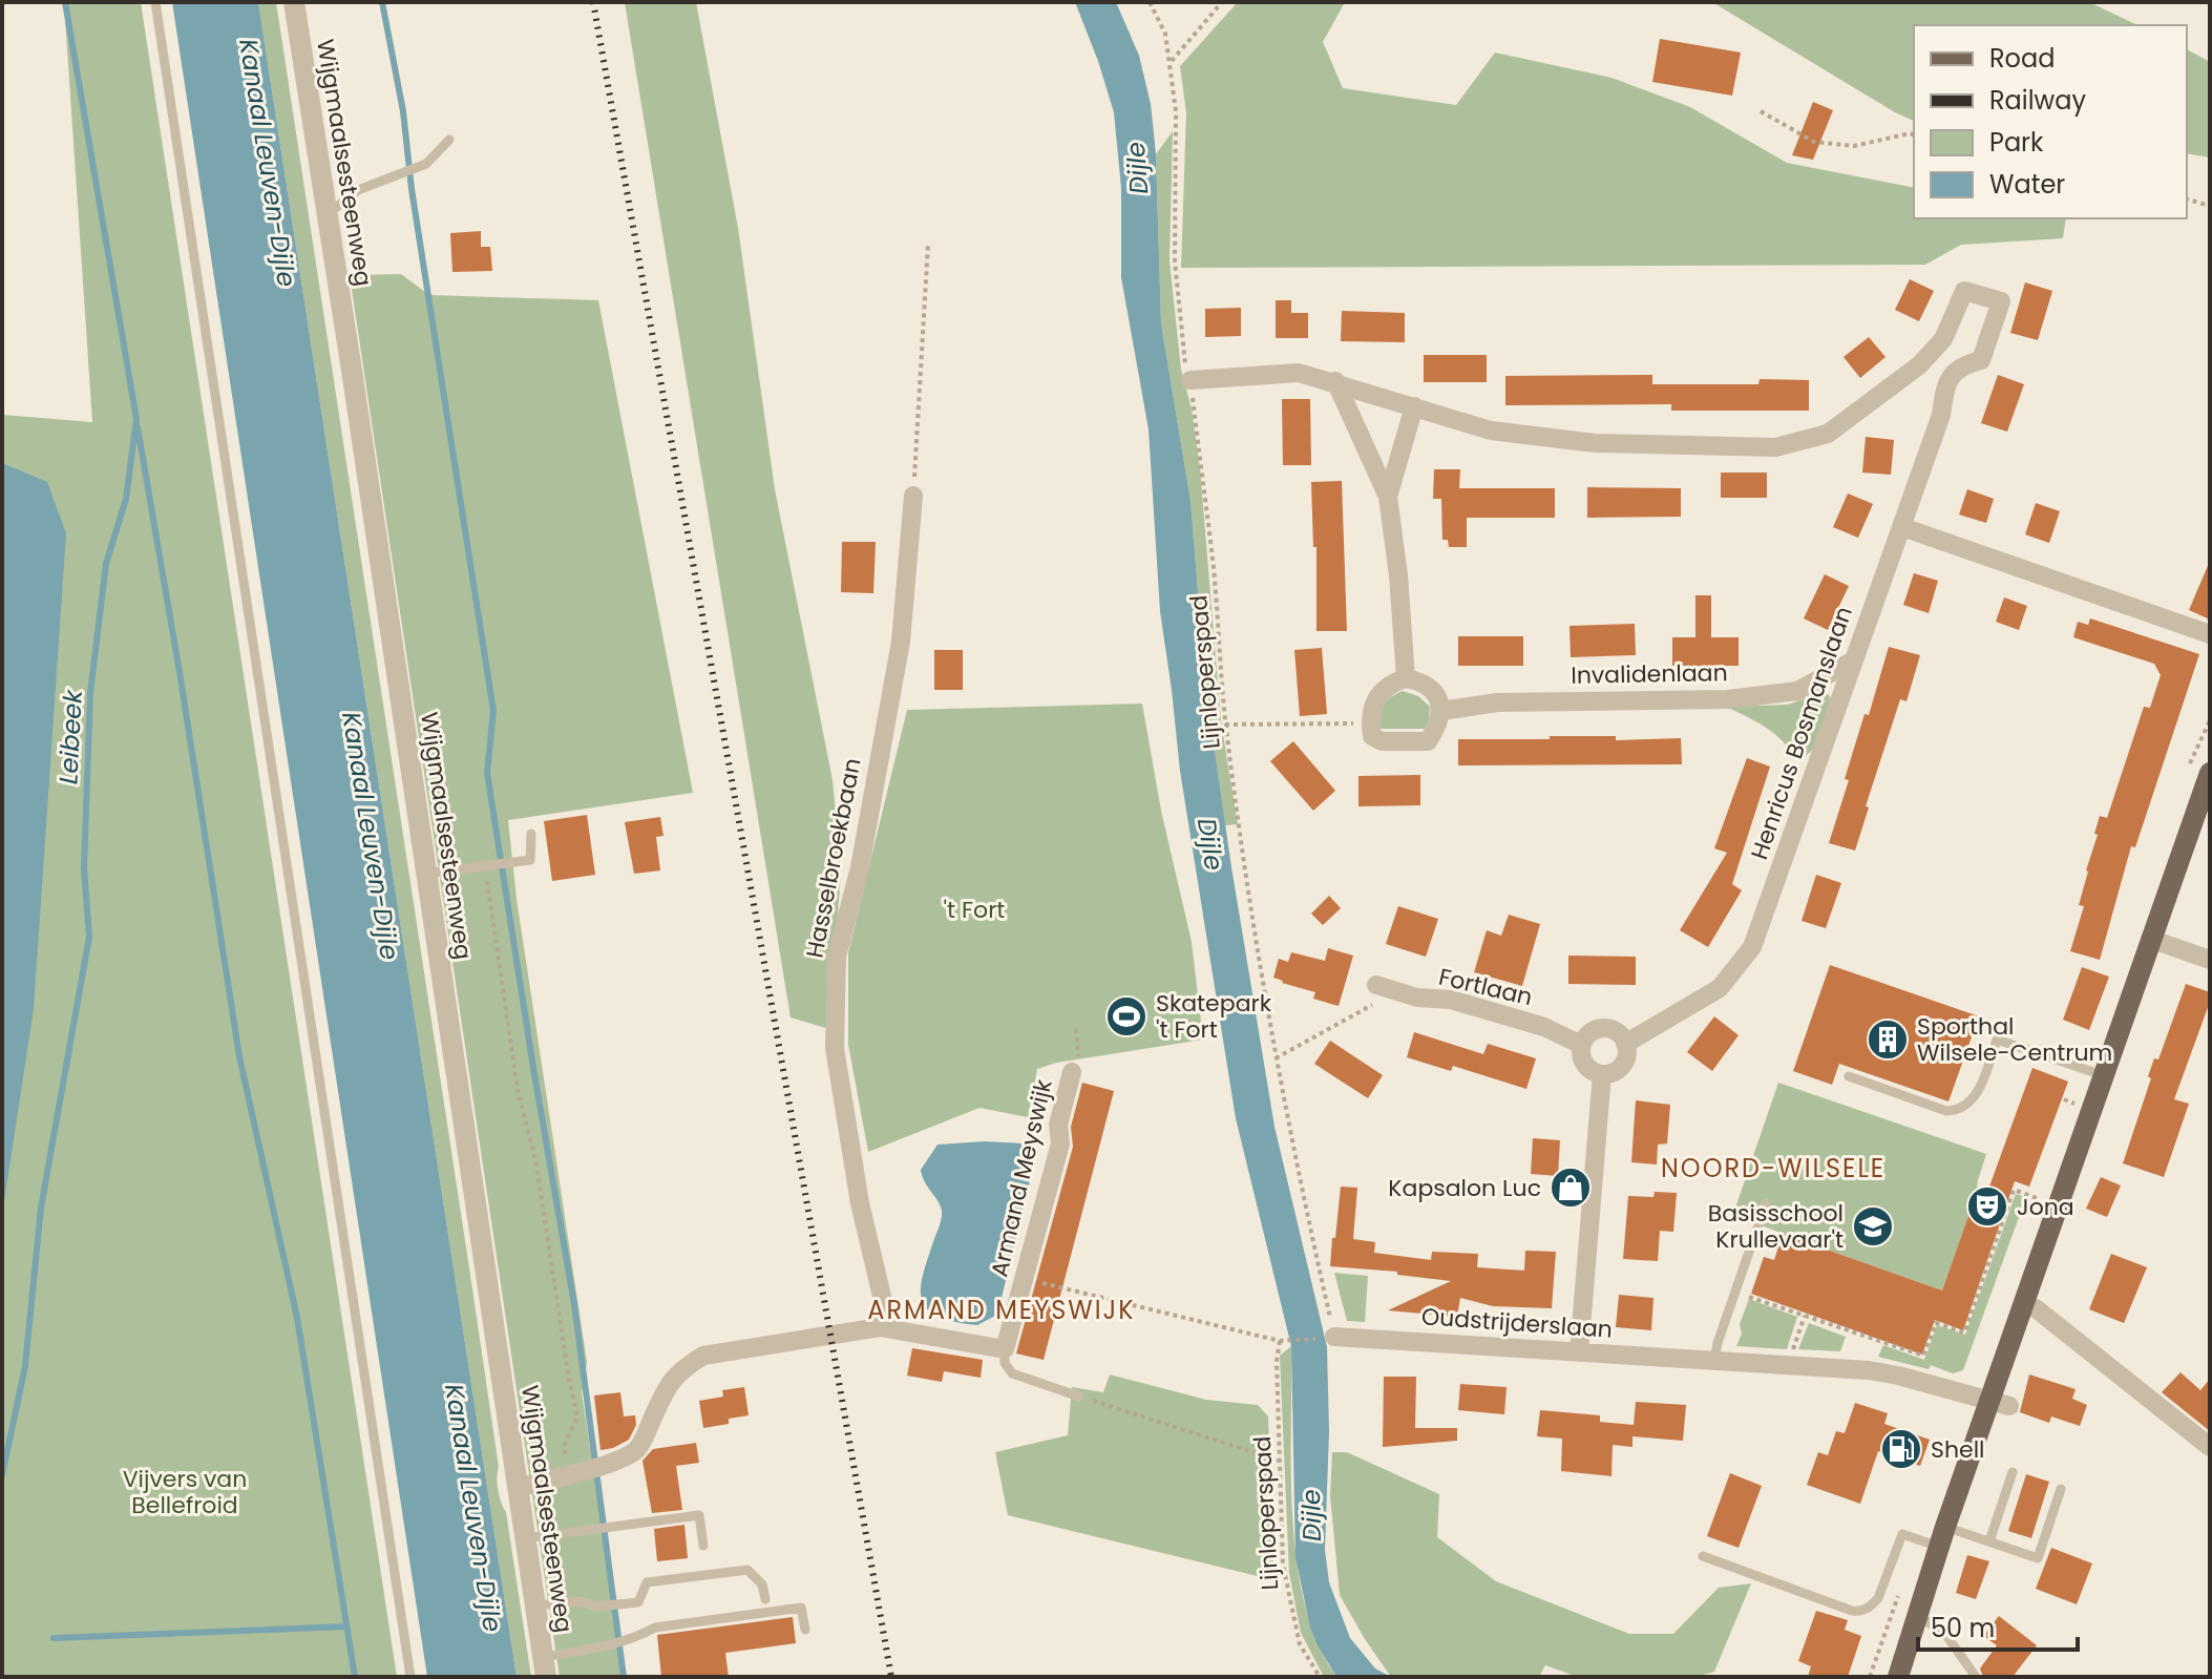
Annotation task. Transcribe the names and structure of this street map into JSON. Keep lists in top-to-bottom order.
{
  "streets": {
    "street": [
      "Wijgmaalsesteenweg",
      "Invalidenlaan",
      "Henricus Bosmanslaan",
      "Hasselbroekbaan",
      "Fortlaan",
      "Armand Meyswijk",
      "Oudstrijderslaan"
    ],
    "path": ["Lijnloperspad"]
  },
  "crossings": [
    ["Lijnloperspad", "Oudstrijderslaan"],
    ["Invalidenlaan", "Henricus Bosmanslaan"],
    ["Henricus Bosmanslaan", "Fortlaan"]
  ],
  "districts": ["NOORD-WILSELE", "ARMAND MEYSWIJK"],
  "water": ["Kanaal Leuven-Dijle", "Dijle", "Leibeek"],
  "parks": ["'t Fort", "Vijvers van Bellefroid"],
  "places": {
    "sports": ["Skatepark 't Fort"],
    "building": ["Sporthal Wilsele-Centrum"],
    "shop": ["Kapsalon Luc"],
    "theatre": ["Jona"],
    "school or university": ["Basisschool Krullevaar't"],
    "fuel station": ["Shell"]
  },
  "legend": [
    "Road",
    "Railway",
    "Park",
    "Water"
  ],
  "scale_bar": "50 m"
}
